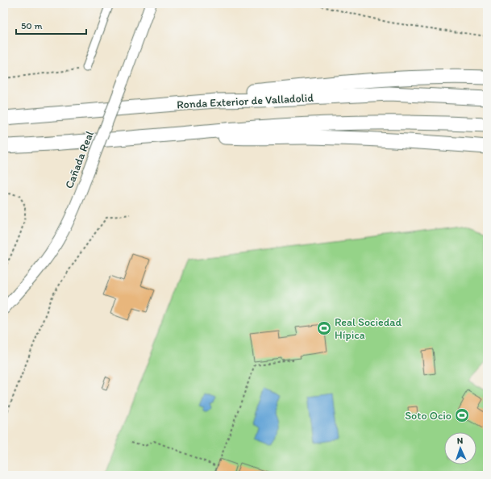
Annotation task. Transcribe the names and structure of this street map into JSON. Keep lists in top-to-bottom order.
{
  "streets": {
    "highway": ["Ronda Exterior de Valladolid"],
    "street": ["Cañada Real"]
  },
  "places": {
    "sports": ["Real Sociedad Hípica", "Soto Ocio"]
  },
  "scale_bar": "50 m",
  "north": "top"
}
